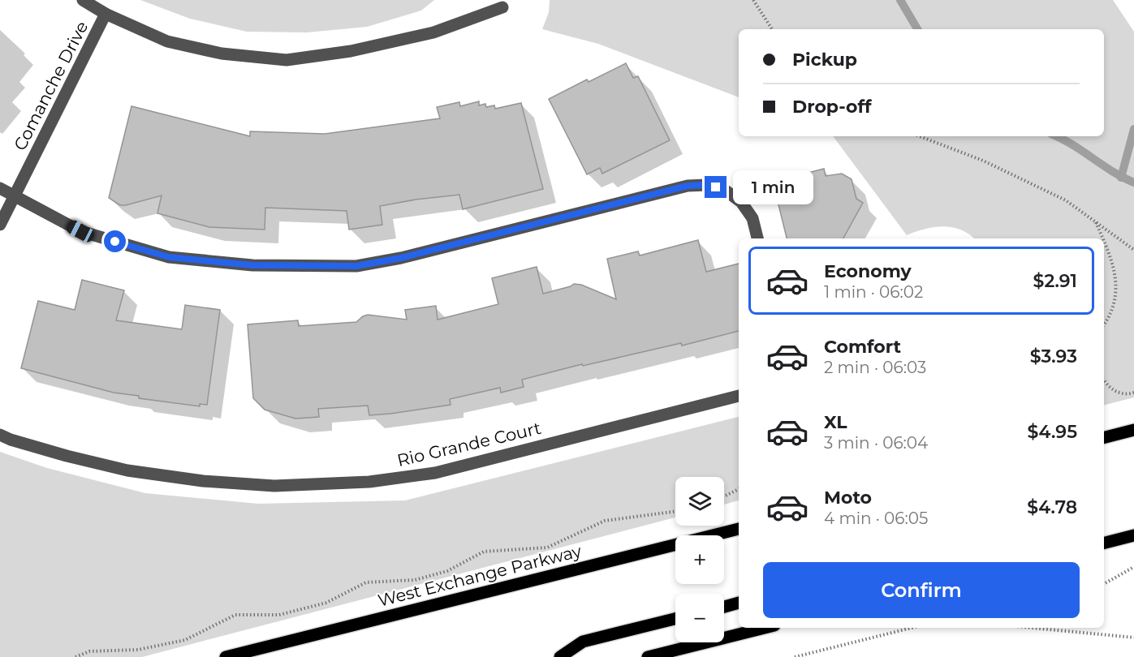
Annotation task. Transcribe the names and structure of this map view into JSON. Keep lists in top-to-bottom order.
{
  "streets": {
    "main road": ["West Exchange Parkway"],
    "street": ["Comanche Drive", "Rio Grande Court"]
  },
  "page": {
    "banner": ["Pickup", "Drop-off"],
    "bubble": "1 min",
    "list": [
      {
        "name": "Economy",
        "note": "1 min · 06:02",
        "value": "$2.91"
      },
      {
        "name": "Comfort",
        "note": "2 min · 06:03",
        "value": "$3.93"
      },
      {
        "name": "XL",
        "note": "3 min · 06:04",
        "value": "$4.95"
      },
      {
        "name": "Moto",
        "note": "4 min · 06:05",
        "value": "$4.78"
      }
    ],
    "map_buttons": ["+", "−"],
    "buttons": "Confirm"
  }
}
